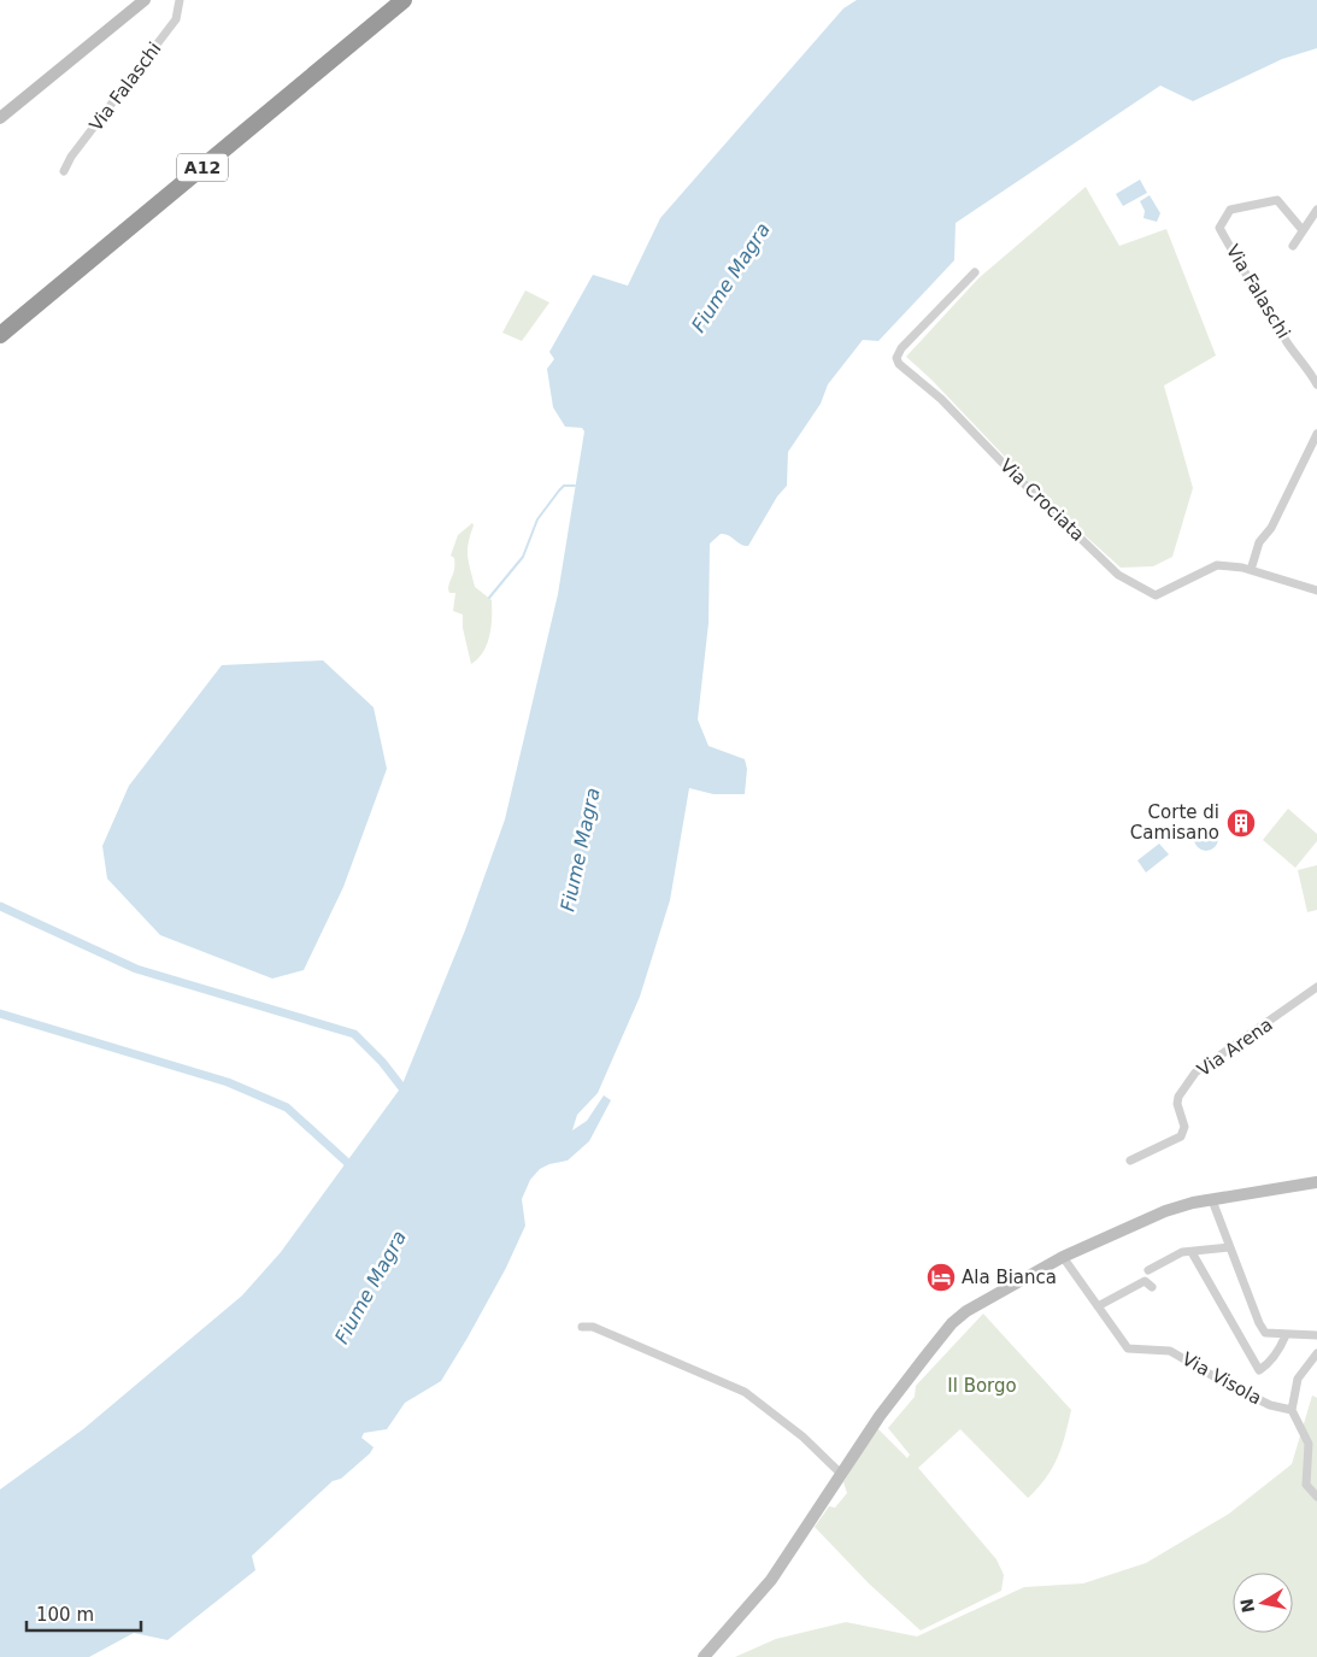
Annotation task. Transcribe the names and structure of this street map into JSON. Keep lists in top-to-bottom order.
{
  "streets": {
    "highway": ["A12"],
    "street": [
      "Via Falaschi",
      "Via Crociata",
      "Via Arena",
      "Via Visola"
    ]
  },
  "water": ["Fiume Magra"],
  "parks": ["Il Borgo"],
  "places": {
    "building": ["Corte di Camisano"],
    "hotel": ["Ala Bianca"]
  },
  "scale_bar": "100 m",
  "north": "left"
}
